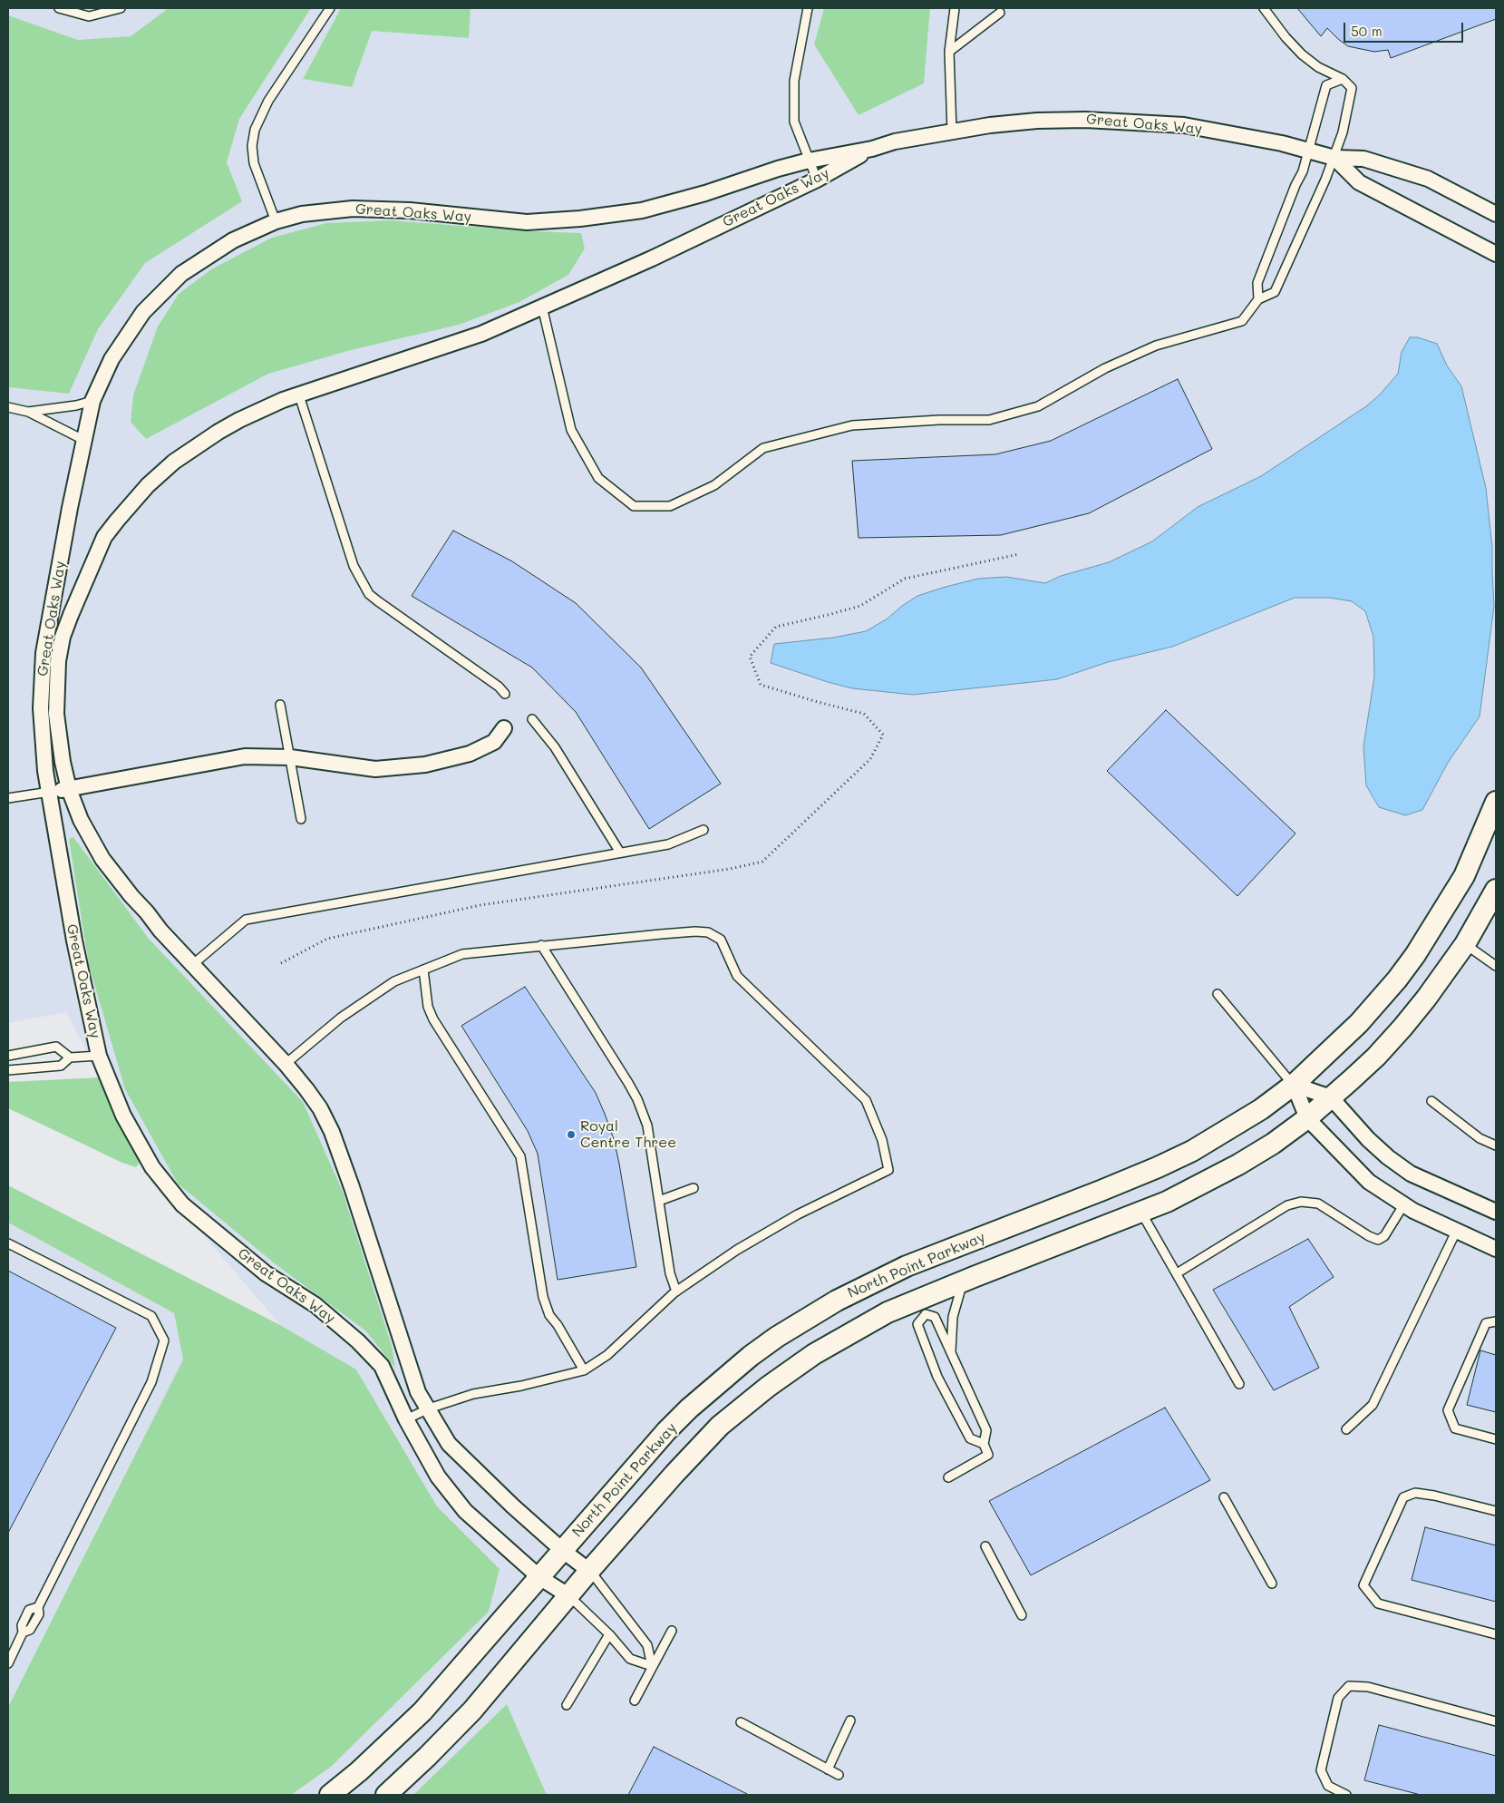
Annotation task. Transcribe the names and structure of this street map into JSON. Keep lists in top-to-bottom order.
{
  "streets": {
    "street": ["Great Oaks Way", "North Point Parkway"]
  },
  "crossings": [
    ["Great Oaks Way", "North Point Parkway"]
  ],
  "places": ["Royal Centre Three"],
  "scale_bar": "50 m"
}
